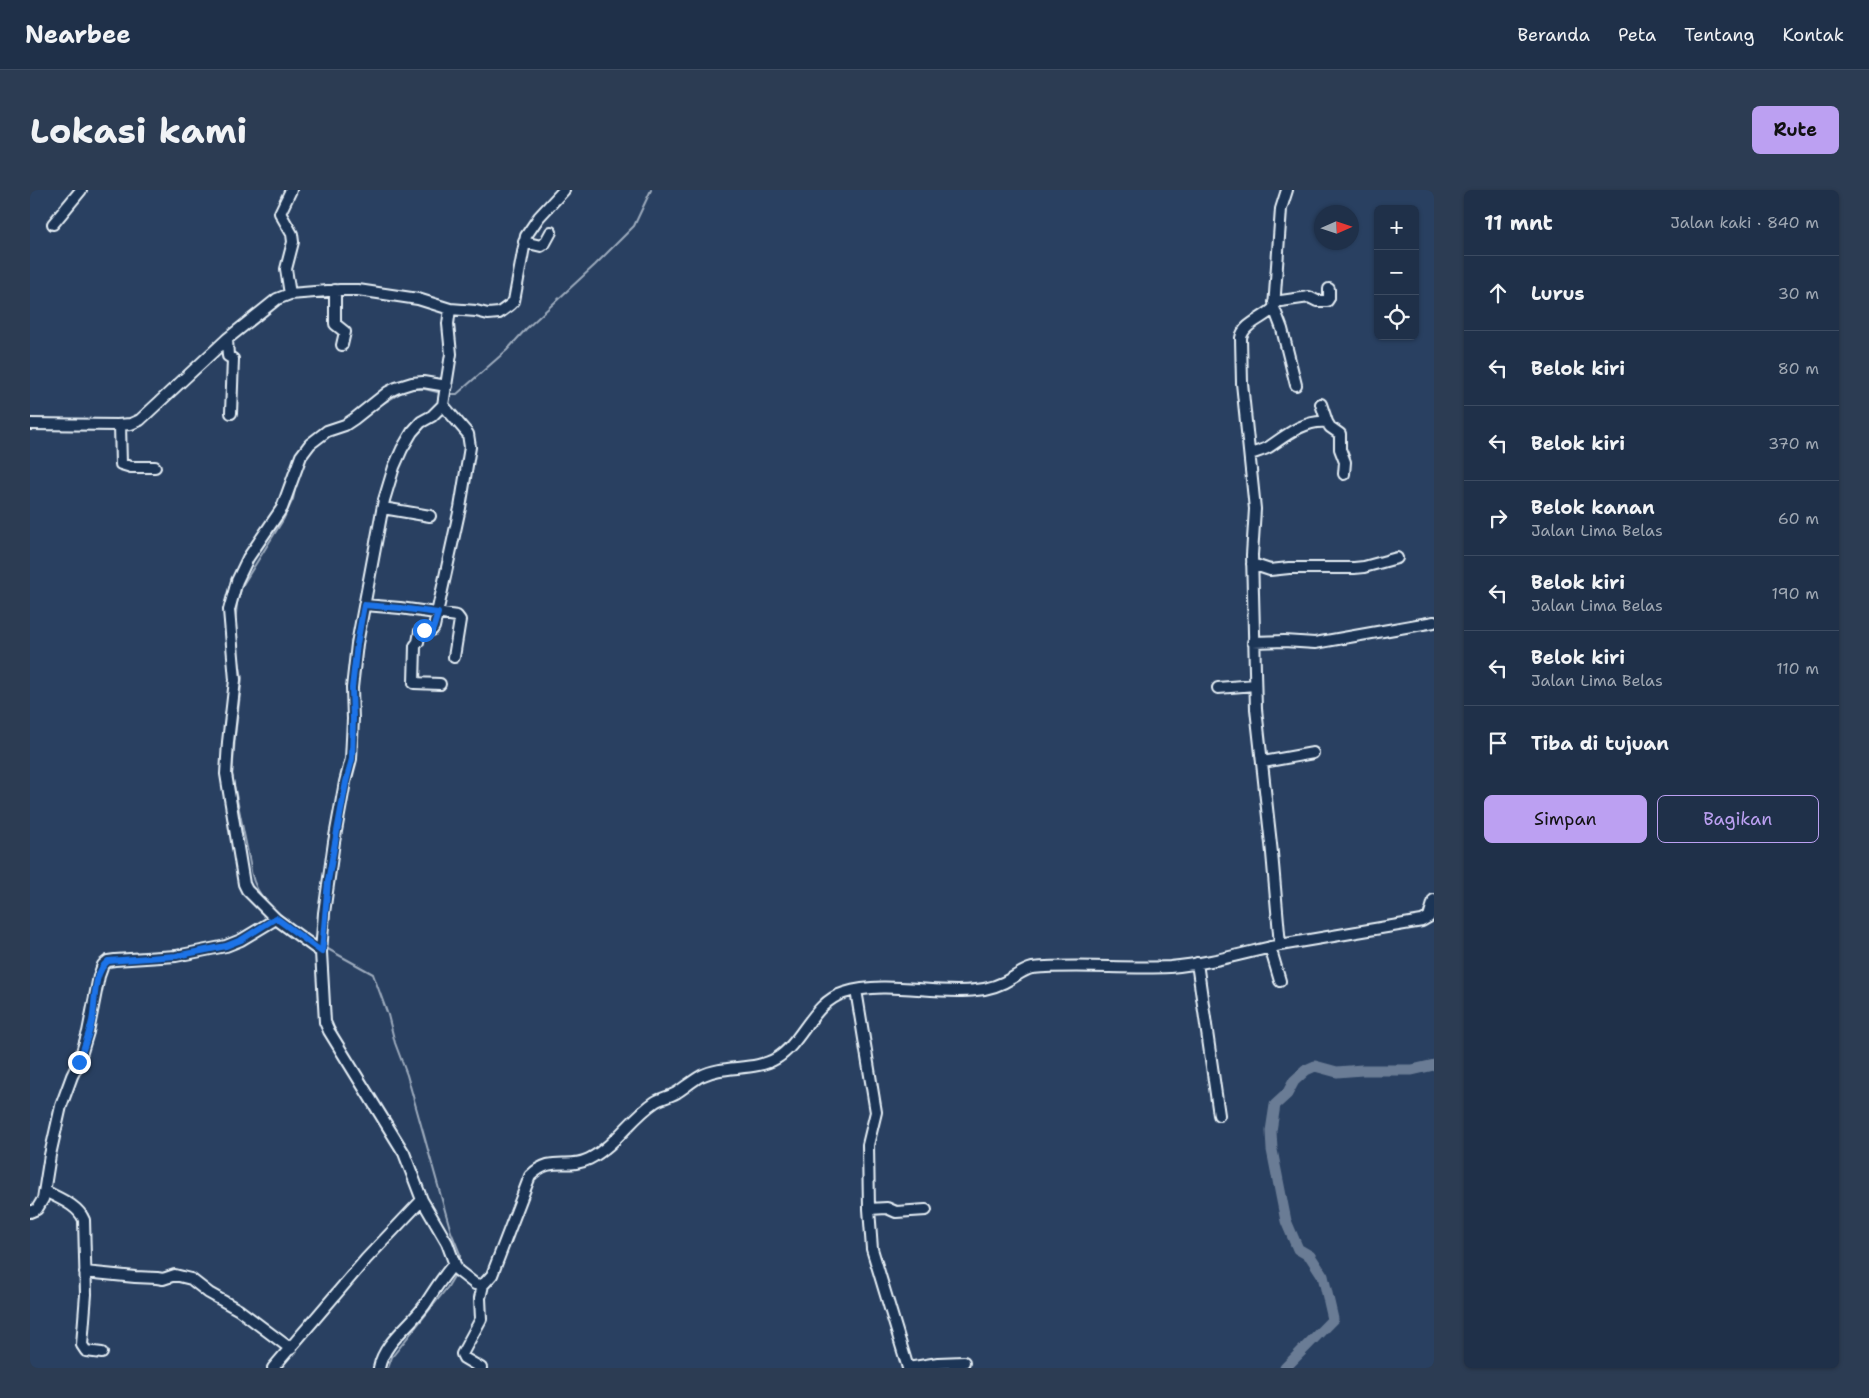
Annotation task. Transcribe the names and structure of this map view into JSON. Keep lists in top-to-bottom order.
{
  "north": "right",
  "page": {
    "header": "Nearbee",
    "nav": [
      "Beranda",
      "Peta",
      "Tentang",
      "Kontak"
    ],
    "buttons": [
      "Rute",
      ["Simpan", "Bagikan"]
    ],
    "title": "Lokasi kami",
    "heading": ["11 mnt", "Jalan kaki · 840 m"],
    "map_buttons": ["+", "−"],
    "list": [
      ["Lurus", "30 m"],
      ["Belok kiri", "80 m"],
      ["Belok kiri", "370 m"],
      ["Belok kanan", "Jalan Lima Belas", "60 m"],
      ["Belok kiri", "Jalan Lima Belas", "190 m"],
      ["Belok kiri", "Jalan Lima Belas", "110 m"],
      "Tiba di tujuan"
    ]
  }
}
